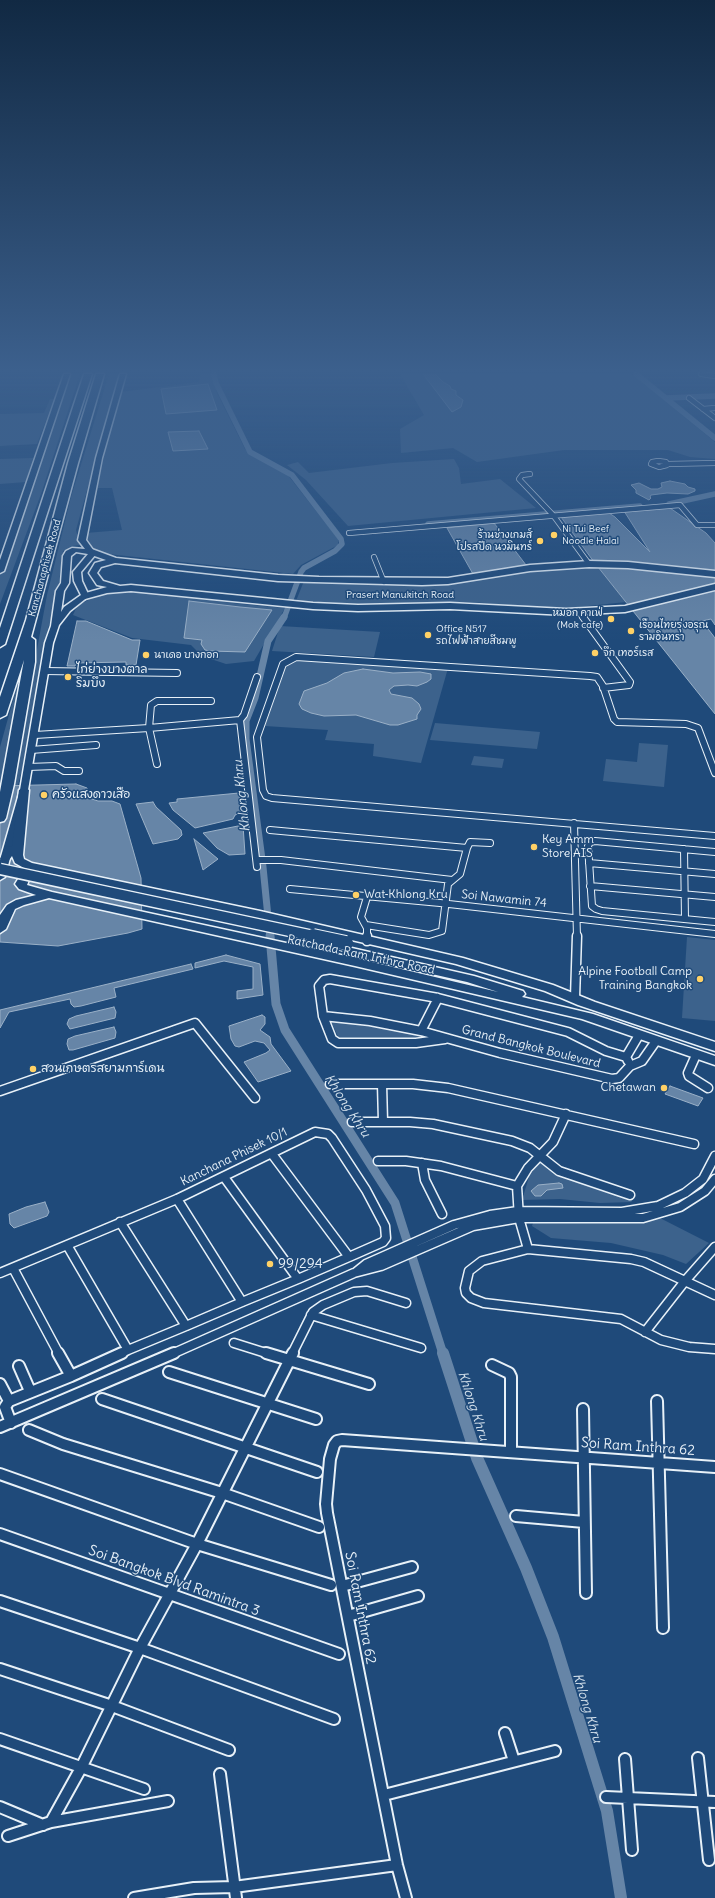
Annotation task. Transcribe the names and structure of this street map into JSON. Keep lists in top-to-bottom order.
{
  "streets": {
    "highway": ["Kanchanaphisek Road"],
    "main road": ["Prasert Manukitch Road", "Ratchada-Ram Inthra Road"],
    "street": [
      "Soi Nawamin 74",
      "Grand Bangkok Boulevard",
      "Kanchana Phisek 10/1",
      "Soi Ram Inthra 62",
      "Soi Bangkok Blvd Ramintra 3"
    ]
  },
  "crossings": [
    ["Ratchada-Ram Inthra Road", "Grand Bangkok Boulevard"]
  ],
  "water": ["Khlong Khru"],
  "places": [
    "Ni Tui Beef Noodle Halal",
    "ร้านช่างเกมส์ โปรสปีด นวมินทร์",
    "หมอก คาเฟ่ (Mok cafe)",
    "เรือนไทยรุ่งอรุณ รามอินทรา",
    "Office N517 รถไฟฟ้าสายสีชมพู",
    "จึก เทอร์เรส",
    "นาเดอ บางกอก",
    "ไก่ย่างบางตาล ริมบึง",
    "ครัวแสงดาวเสือ",
    "Key Amm Store AIS",
    "Wat Khlong Kru",
    "Alpine Football Camp Training Bangkok",
    "สวนเกษตรสยามการ์เดน",
    "Chetawan",
    "99/294"
  ]
}
